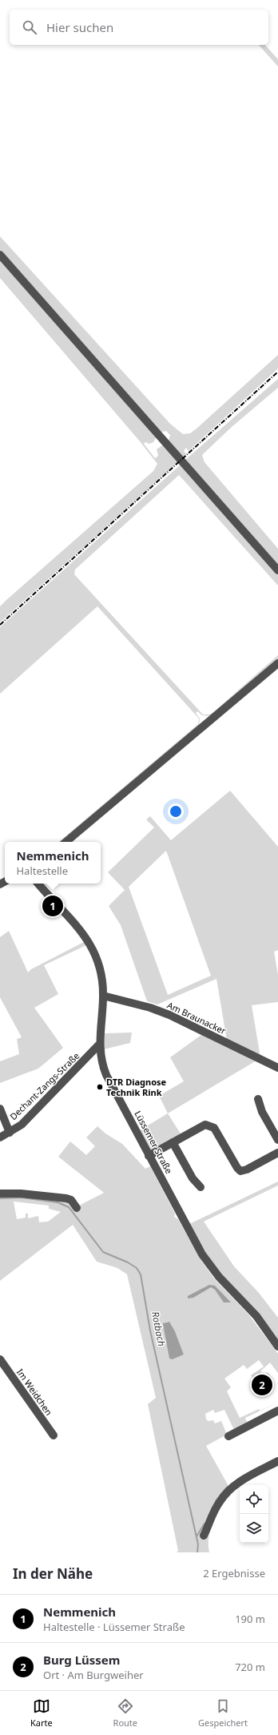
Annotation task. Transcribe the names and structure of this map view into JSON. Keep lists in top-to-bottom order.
{
  "streets": {
    "street": [
      "Am Braunacker",
      "Dechant-Zangs-Straße",
      "Lüssemer Straße",
      "Im Weidchen"
    ]
  },
  "crossings": [
    ["Am Braunacker", "Lüssemer Straße"],
    ["Dechant-Zangs-Straße", "Lüssemer Straße"]
  ],
  "water": ["Rotbach"],
  "places": ["DTR Diagnose Technik Rink"],
  "page": {
    "search": "Hier suchen",
    "popup": ["Nemmenich", "Haltestelle"],
    "pins": ["1", "2"],
    "heading": ["In der Nähe", "2 Ergebnisse"],
    "list": [
      {
        "mark": "1",
        "name": "Nemmenich",
        "note": "Haltestelle · Lüssemer Straße",
        "value": "190 m"
      },
      {
        "mark": "2",
        "name": "Burg Lüssem",
        "note": "Ort · Am Burgweiher",
        "value": "720 m"
      }
    ],
    "nav": ["Karte", "Route", "Gespeichert"]
  }
}
